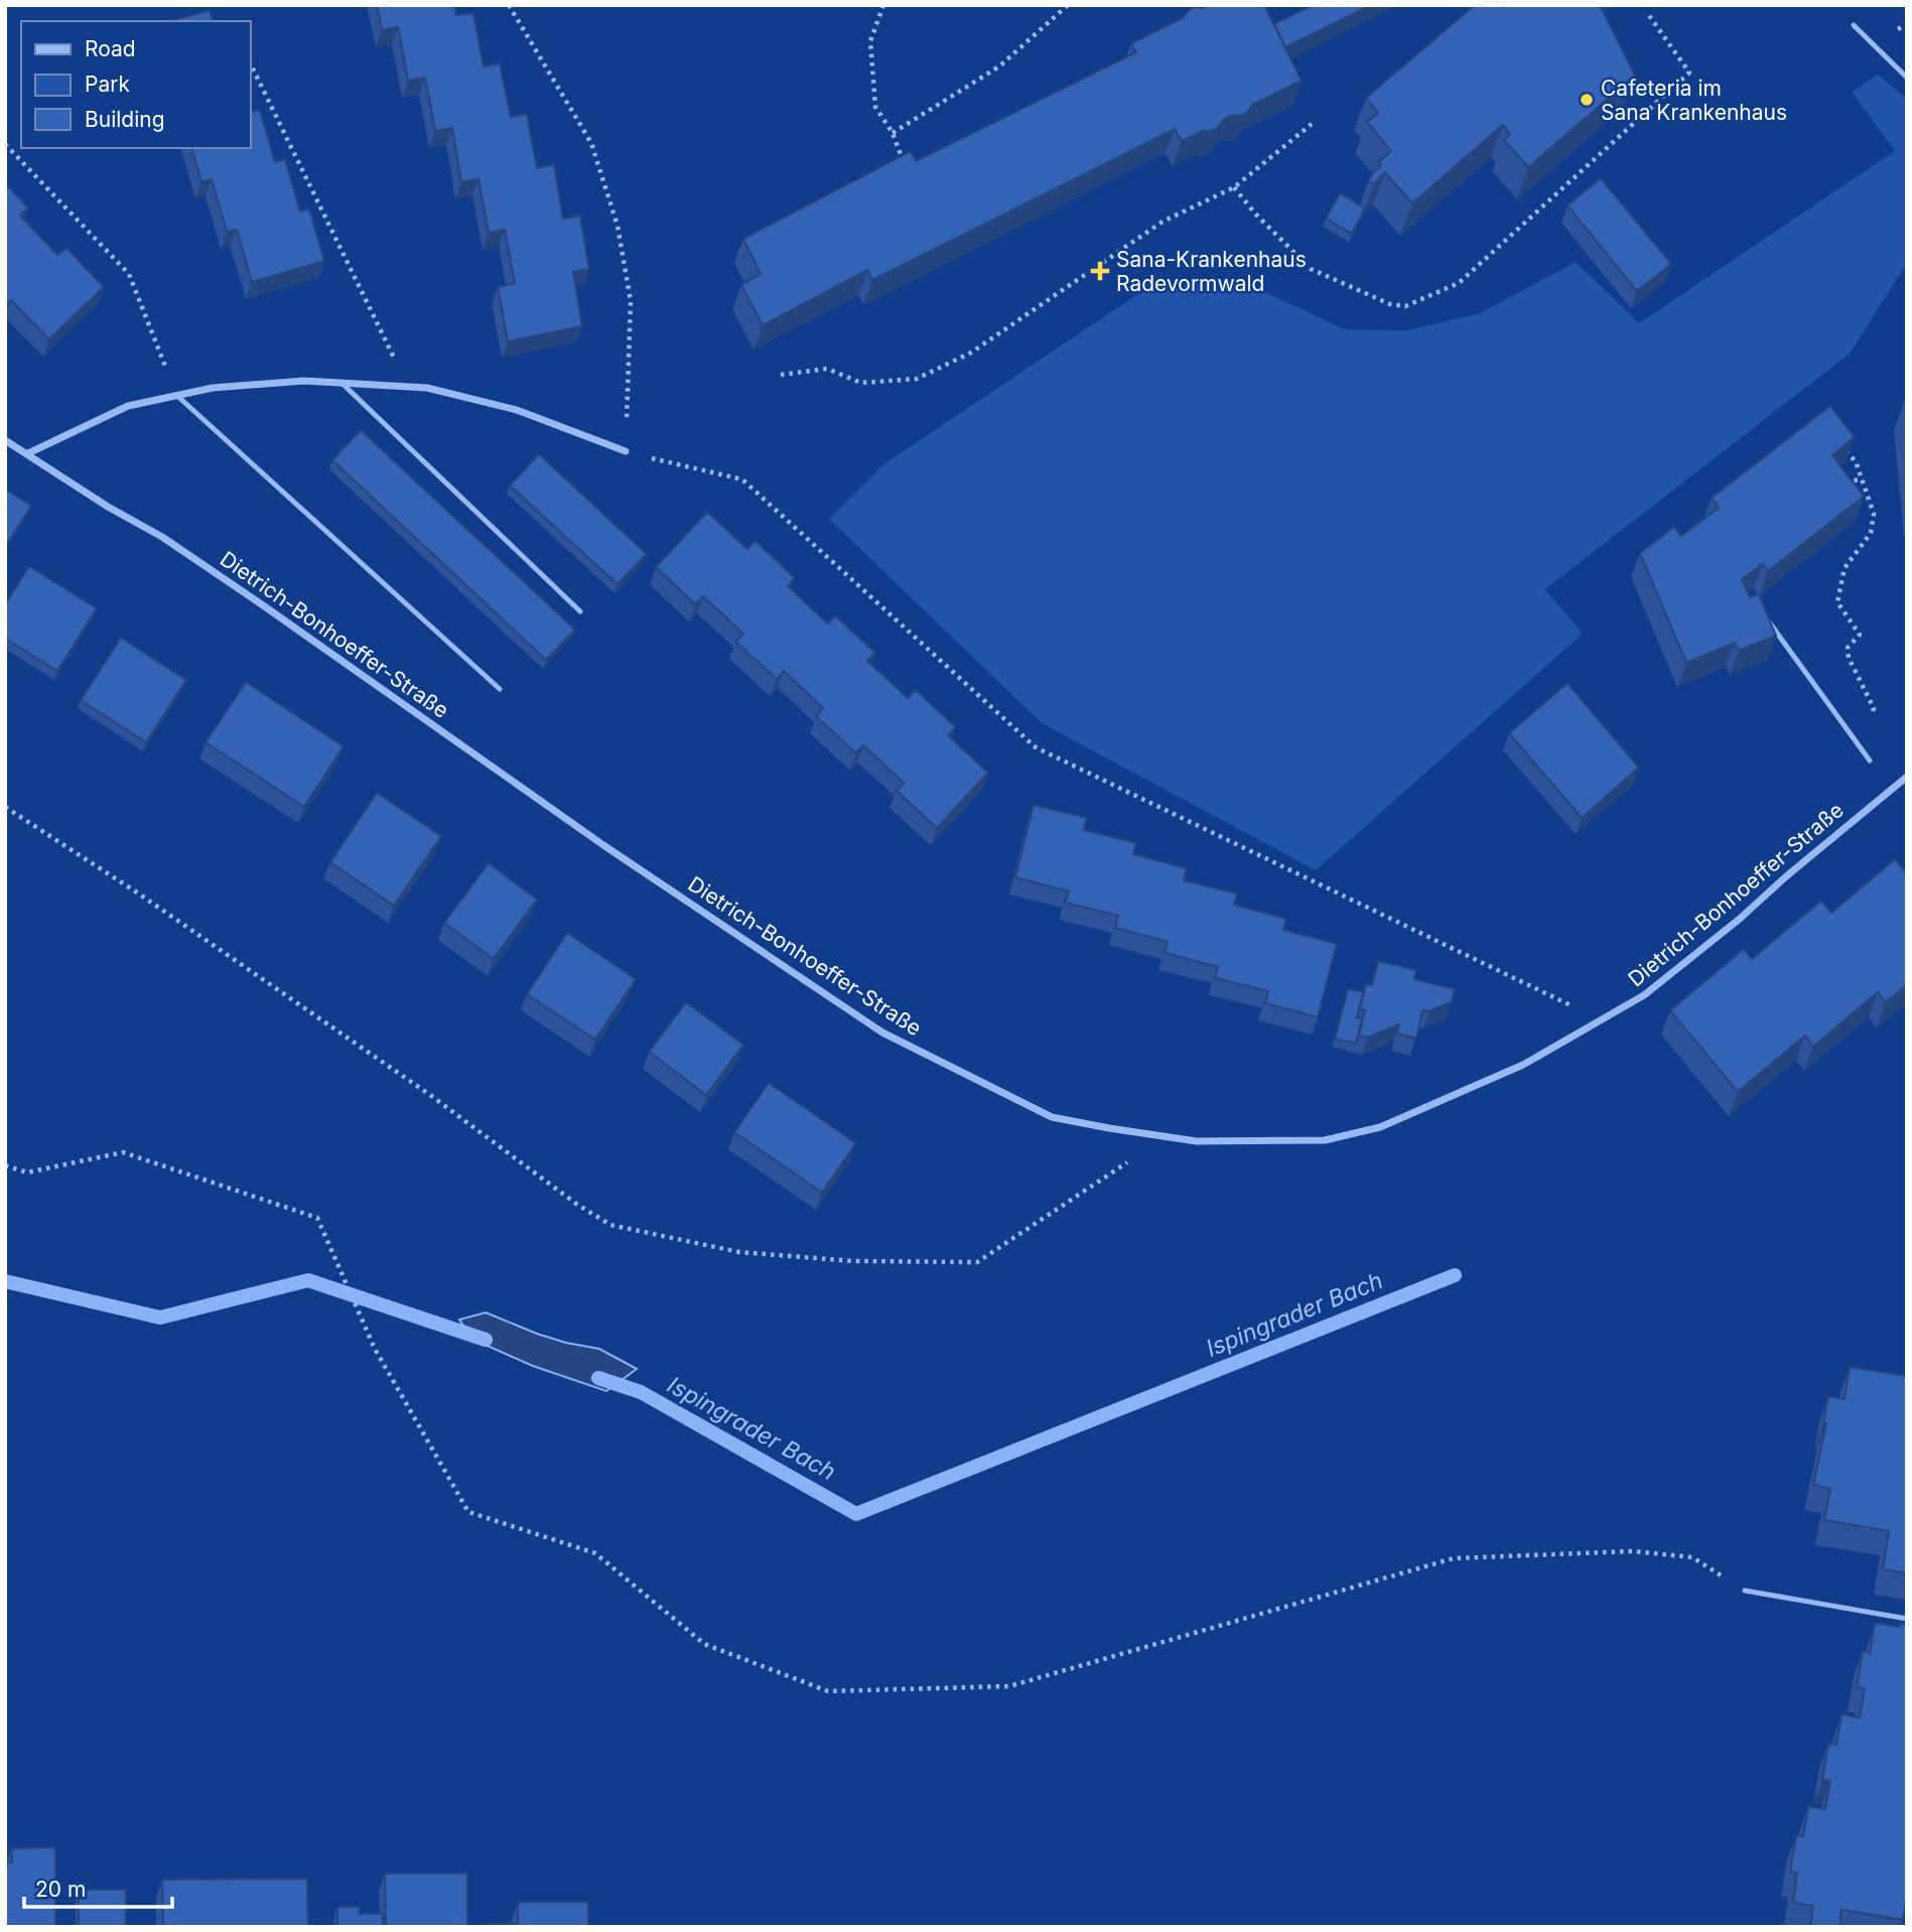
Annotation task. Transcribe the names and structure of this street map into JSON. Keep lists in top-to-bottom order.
{
  "streets": {
    "street": ["Dietrich-Bonhoeffer-Straße"]
  },
  "water": ["Ispingrader Bach"],
  "places": {
    "other": ["Cafeteria im Sana Krankenhaus"],
    "health": ["Sana-Krankenhaus Radevormwald"]
  },
  "legend": ["Road", "Park", "Building"],
  "scale_bar": "20 m"
}
